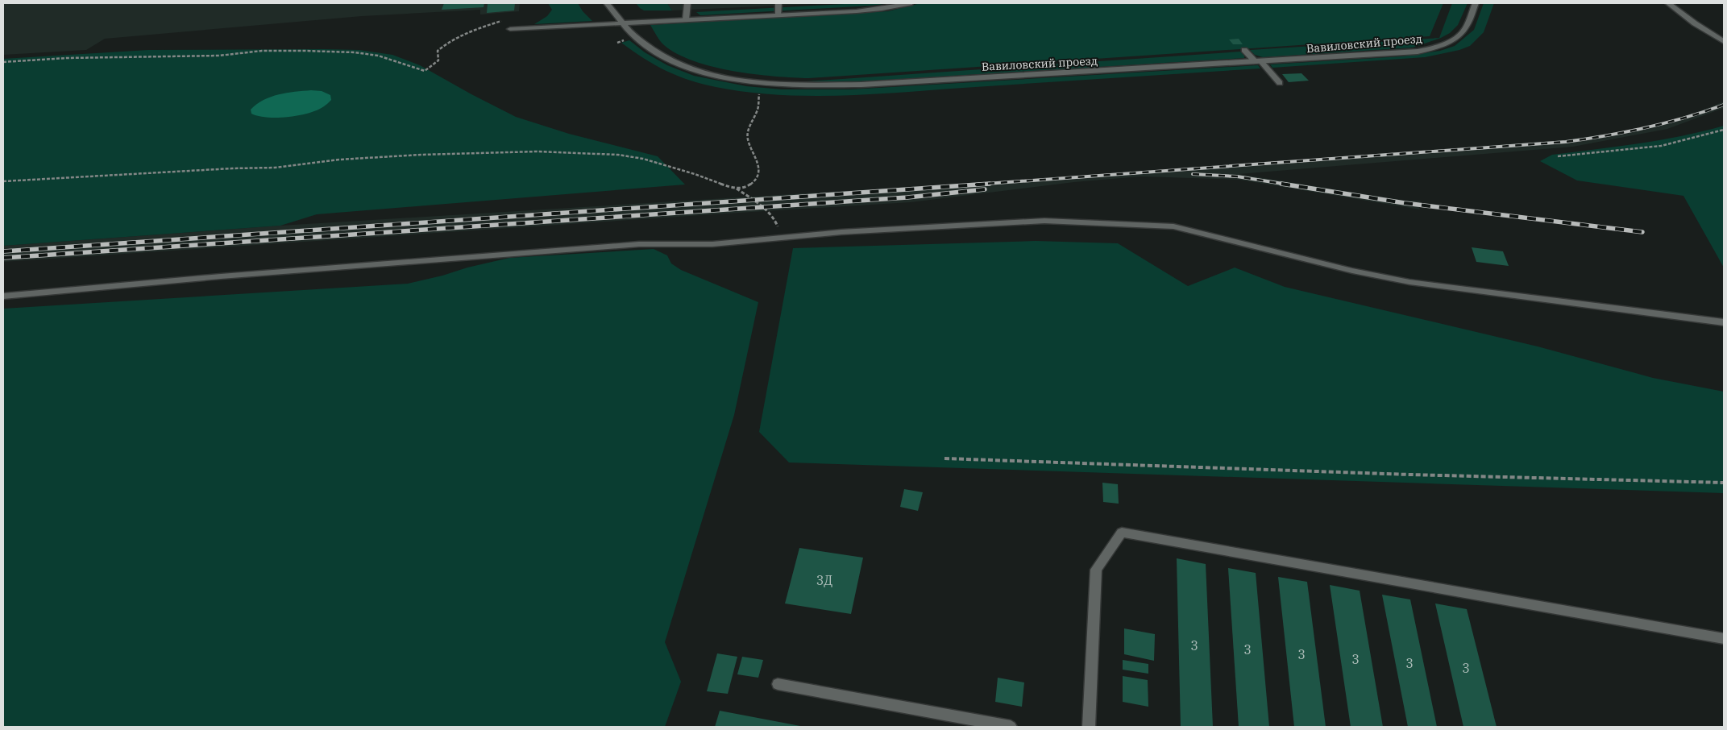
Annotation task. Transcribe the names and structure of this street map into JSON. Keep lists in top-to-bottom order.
{
  "streets": {
    "street": ["Вавиловский проезд"]
  },
  "house_numbers": [
    "3Д",
    "3",
    "3",
    "3",
    "3",
    "3",
    "3"
  ]
}
